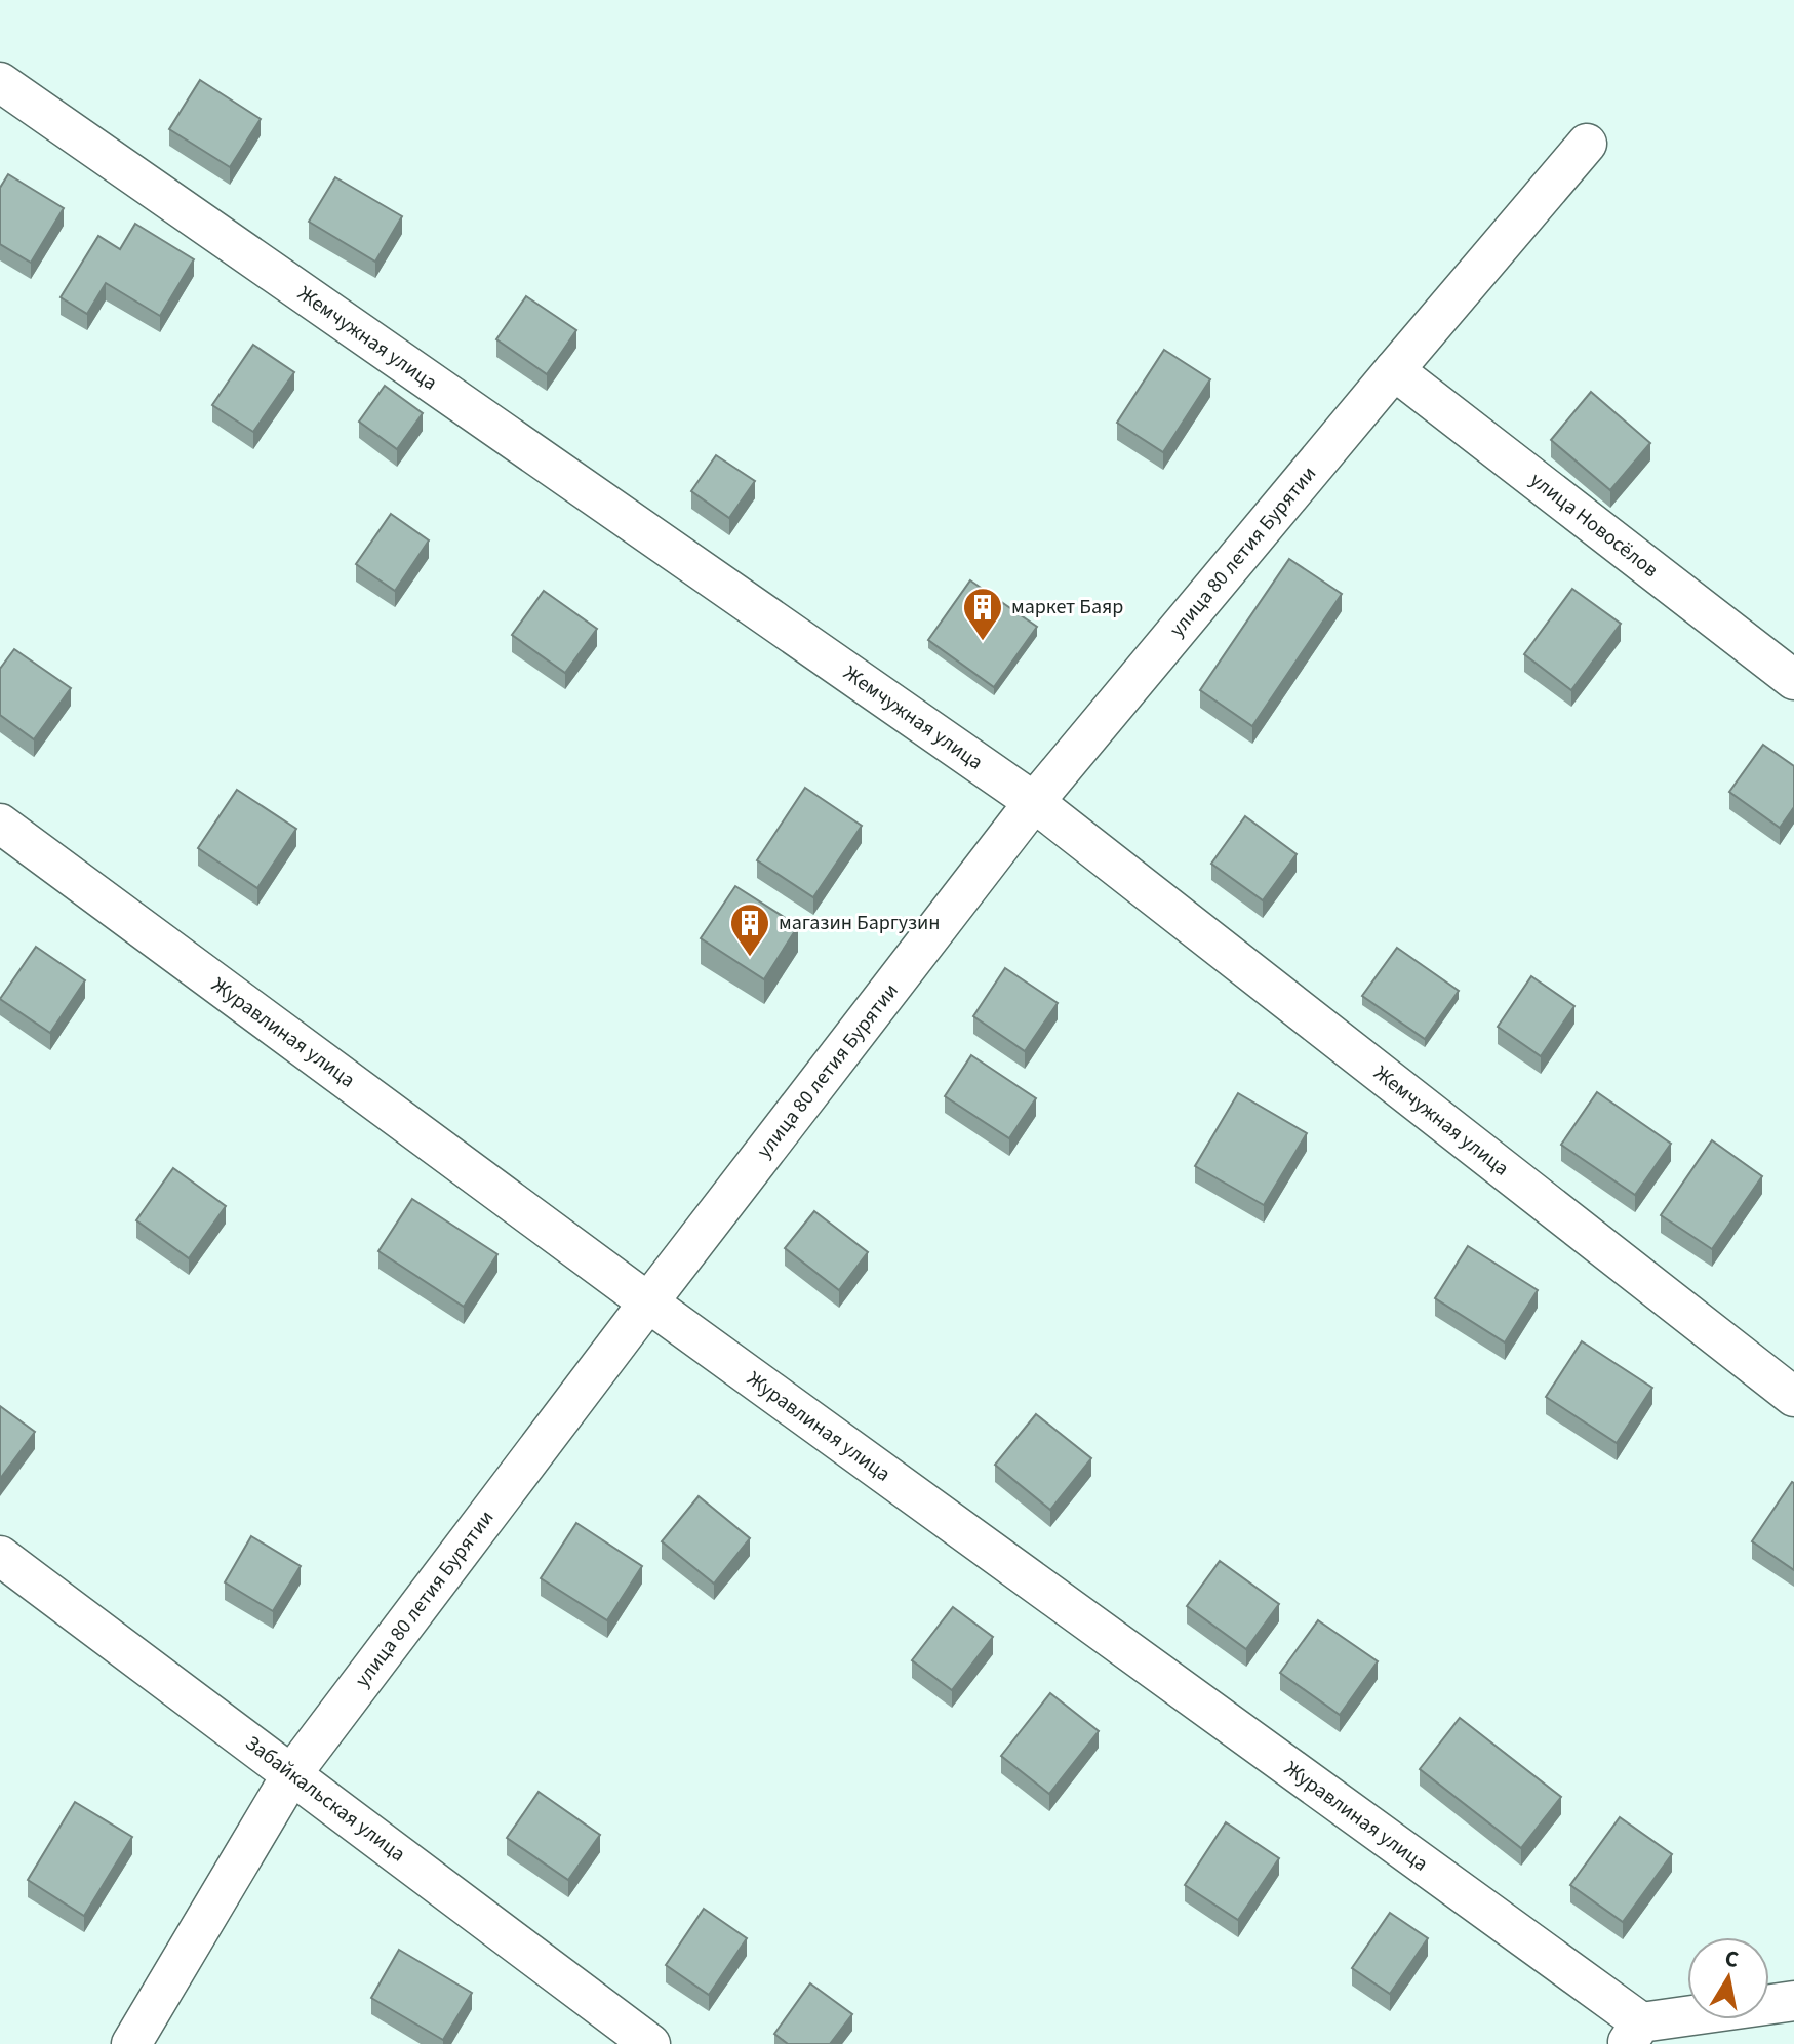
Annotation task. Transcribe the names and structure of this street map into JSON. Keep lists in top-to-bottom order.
{
  "streets": {
    "street": [
      "Жемчужная улица",
      "улица Новосёлов",
      "улица 80 летия Бурятии",
      "Журавлиная улица",
      "Забайкальская улица"
    ]
  },
  "crossings": [
    ["Жемчужная улица", "улица 80 летия Бурятии"],
    ["улица Новосёлов", "улица 80 летия Бурятии"],
    ["улица 80 летия Бурятии", "Журавлиная улица"],
    ["улица 80 летия Бурятии", "Забайкальская улица"]
  ],
  "places": {
    "building": ["маркет Баяр", "магазин Баргузин"]
  },
  "north": "top"
}
